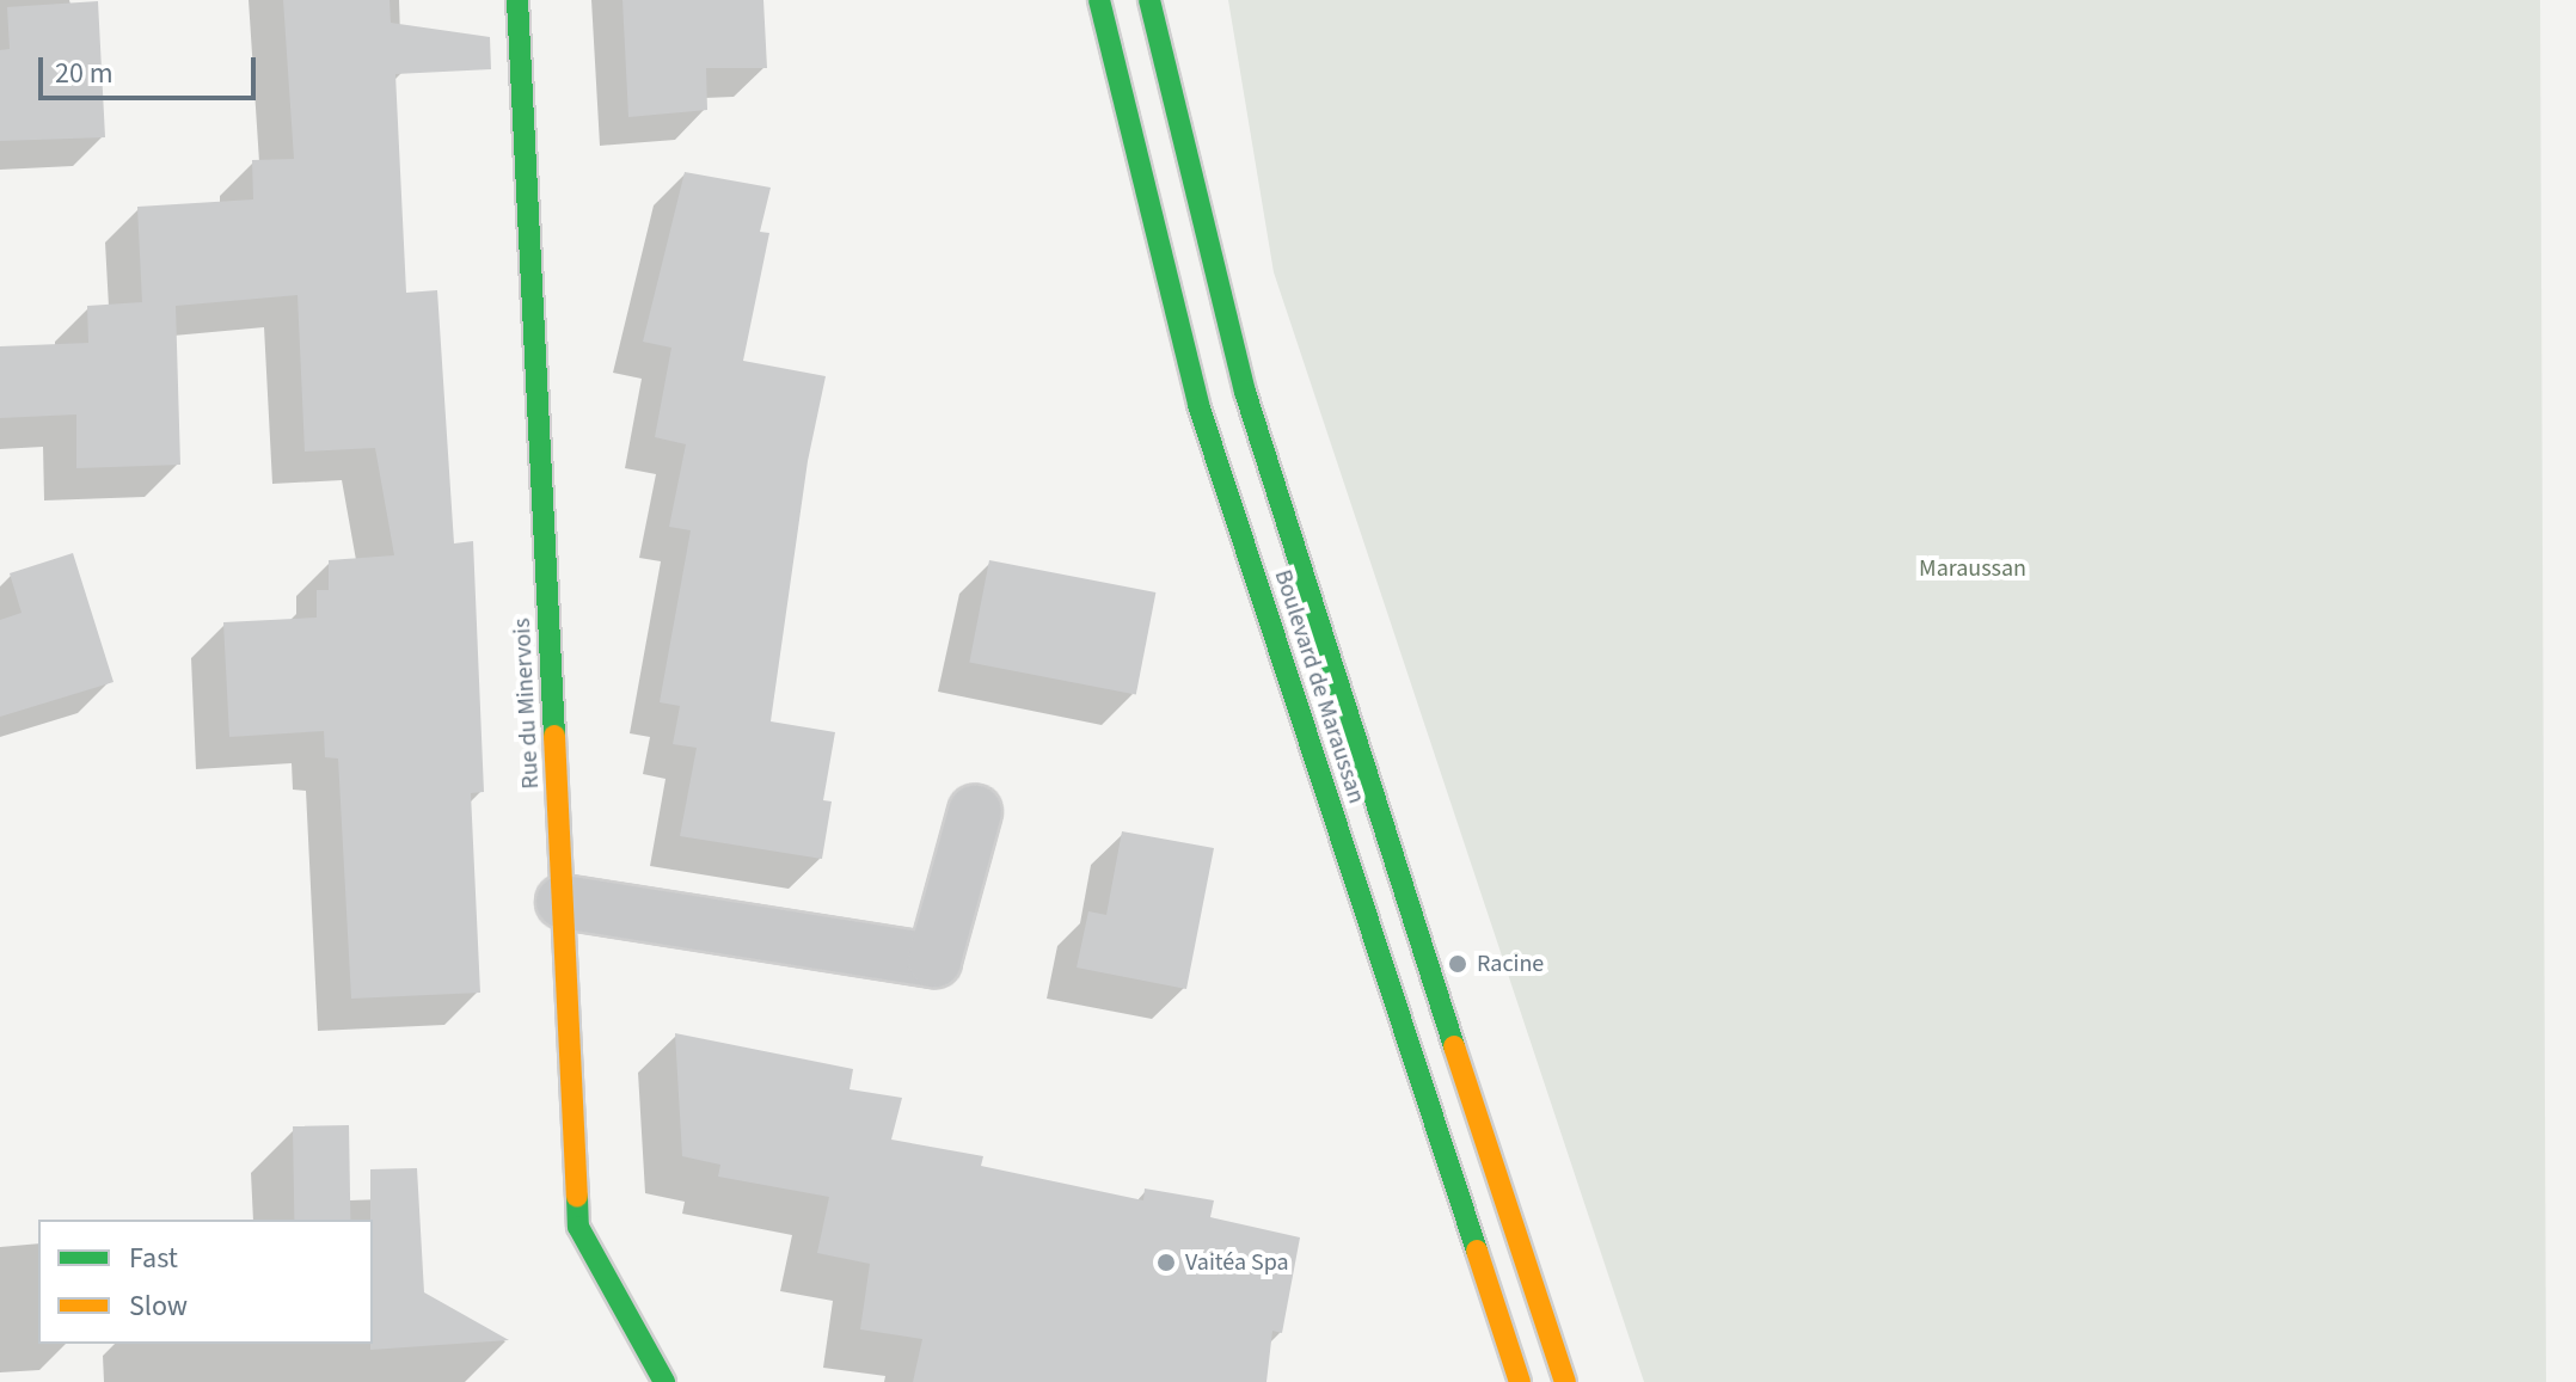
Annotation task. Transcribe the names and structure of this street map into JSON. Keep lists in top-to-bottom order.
{
  "streets": {
    "main road": ["Boulevard de Maraussan", "Rue du Minervois"]
  },
  "parks": ["Maraussan"],
  "places": ["Racine", "Vaitéa Spa"],
  "legend": ["Fast", "Slow"],
  "scale_bar": "20 m"
}
